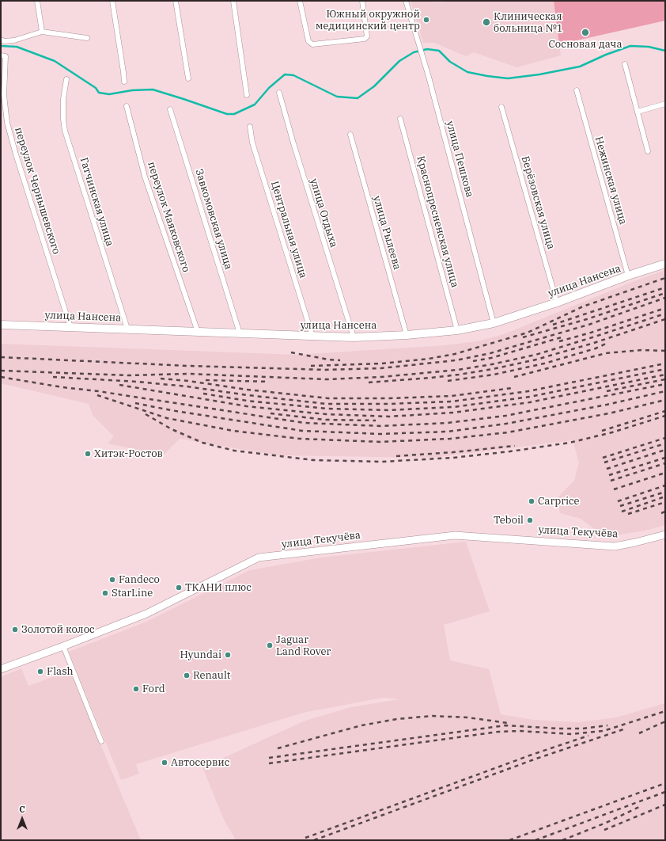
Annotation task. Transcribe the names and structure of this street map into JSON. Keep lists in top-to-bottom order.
{
  "streets": {
    "main road": ["улица Нансена", "улица Текучёва"],
    "street": [
      "улица Пешкова",
      "Нежинская улица",
      "переулок Чернышевского",
      "Гатчинская улица",
      "Берёзовская улица",
      "улица Отдыха",
      "переулок Маяковского",
      "Завкомовская улица",
      "Краснопресненская улица",
      "Центральная улица",
      "улица Рылеева"
    ]
  },
  "crossings": [
    ["улица Пешкова", "улица Нансена"],
    ["Нежинская улица", "улица Нансена"],
    ["переулок Чернышевского", "улица Нансена"],
    ["Гатчинская улица", "улица Нансена"],
    ["Берёзовская улица", "улица Нансена"],
    ["улица Отдыха", "улица Нансена"],
    ["переулок Маяковского", "улица Нансена"],
    ["Завкомовская улица", "улица Нансена"],
    ["Краснопресненская улица", "улица Нансена"],
    ["Центральная улица", "улица Нансена"],
    ["улица Рылеева", "улица Нансена"]
  ],
  "places": [
    "Южный окружной медицинский центр",
    "Клиническая больница №1",
    "Сосновая дача",
    "Хитэк-Ростов",
    "Carprice",
    "Teboil",
    "Fandeco",
    "ТКАНИ плюс",
    "StarLine",
    "Золотой колос",
    "Jaguar Land Rover",
    "Hyundai",
    "Flash",
    "Renault",
    "Ford",
    "Автосервис"
  ],
  "north": "top"
}
